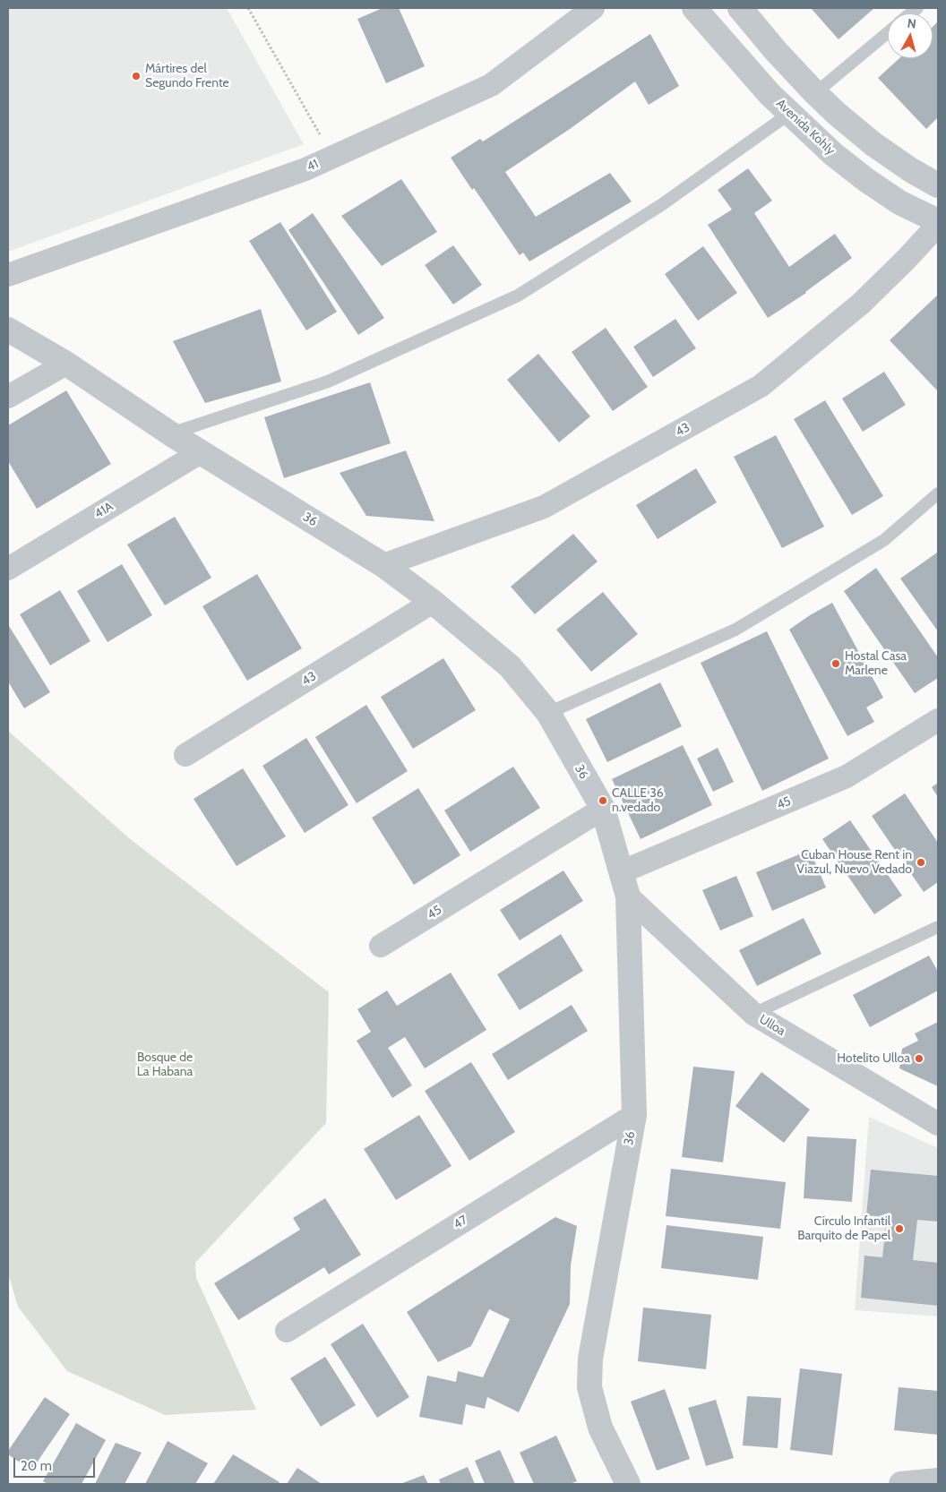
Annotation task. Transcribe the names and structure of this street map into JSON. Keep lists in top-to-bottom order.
{
  "streets": {
    "street": [
      "Avenida Kohly",
      "41",
      "43",
      "41A",
      "36",
      "45",
      "Ulloa",
      "47"
    ]
  },
  "crossings": [
    ["43", "36"],
    ["41A", "36"],
    ["36", "45"],
    ["36", "Ulloa"],
    ["36", "47"]
  ],
  "parks": ["Bosque de La Habana"],
  "places": [
    "Mártires del Segundo Frente",
    "Hostal Casa Marlene",
    "CALLE 36 n.vedado",
    "Cuban House Rent in Viazul, Nuevo Vedado",
    "Hotelito Ulloa",
    "Círculo Infantil Barquito de Papel"
  ],
  "scale_bar": "20 m",
  "north": "top"
}
